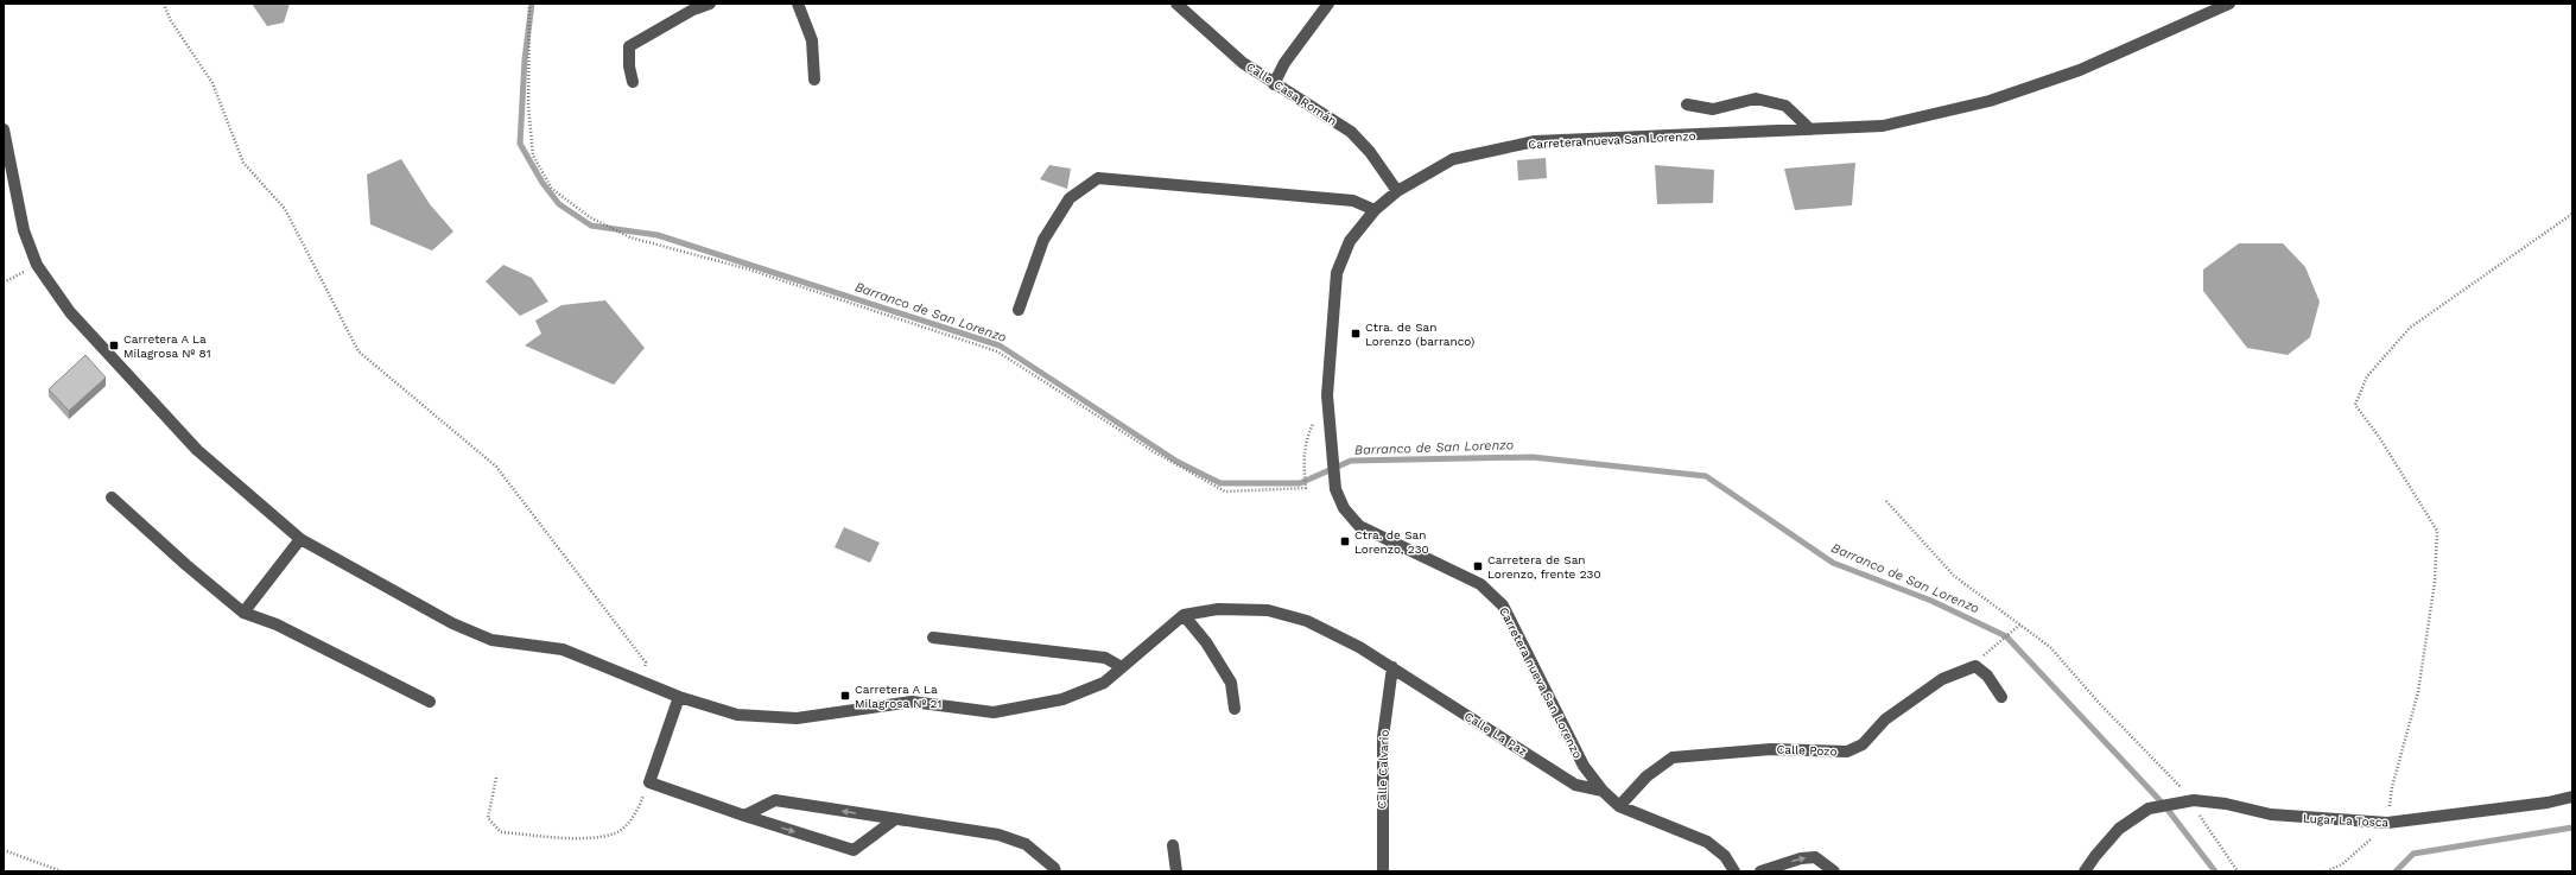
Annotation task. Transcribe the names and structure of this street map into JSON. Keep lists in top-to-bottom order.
{
  "streets": {
    "street": [
      "Calle Casa Román",
      "Carretera nueva San Lorenzo",
      "Calle La Paz",
      "Calle Pozo",
      "Calle Calvario",
      "Lugar La Tosca"
    ]
  },
  "crossings": [
    ["Calle Casa Román", "Carretera nueva San Lorenzo"],
    ["Carretera nueva San Lorenzo", "Calle La Paz"],
    ["Carretera nueva San Lorenzo", "Calle Pozo"],
    ["Calle La Paz", "Calle Calvario"]
  ],
  "water": ["Barranco de San Lorenzo"],
  "places": {
    "transit": [
      "Ctra. de San Lorenzo (barranco)",
      "Carretera A La Milagrosa Nº 81",
      "Ctra. de San Lorenzo, 230",
      "Carretera de San Lorenzo, frente 230",
      "Carretera A La Milagrosa Nº 21"
    ]
  }
}
